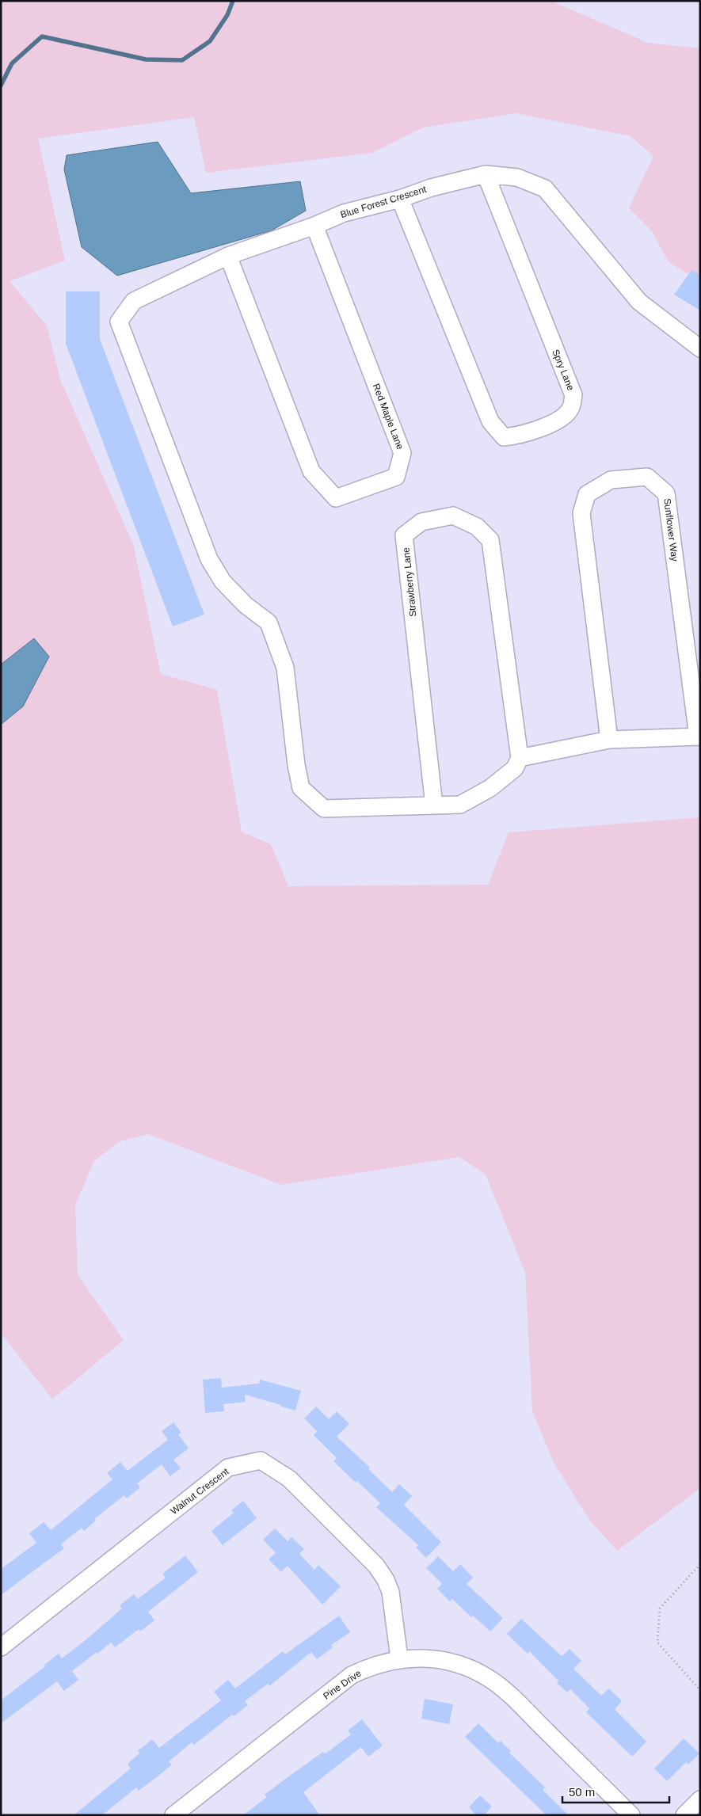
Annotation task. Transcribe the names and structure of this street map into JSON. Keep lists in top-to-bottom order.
{
  "streets": {
    "street": [
      "Blue Forest Crescent",
      "Spry Lane",
      "Red Maple Lane",
      "Sunflower Way",
      "Strawberry Lane",
      "Walnut Crescent",
      "Pine Drive"
    ]
  },
  "crossings": [
    ["Blue Forest Crescent", "Spry Lane"],
    ["Blue Forest Crescent", "Red Maple Lane"],
    ["Blue Forest Crescent", "Strawberry Lane"],
    ["Walnut Crescent", "Pine Drive"]
  ],
  "scale_bar": "50 m"
}
